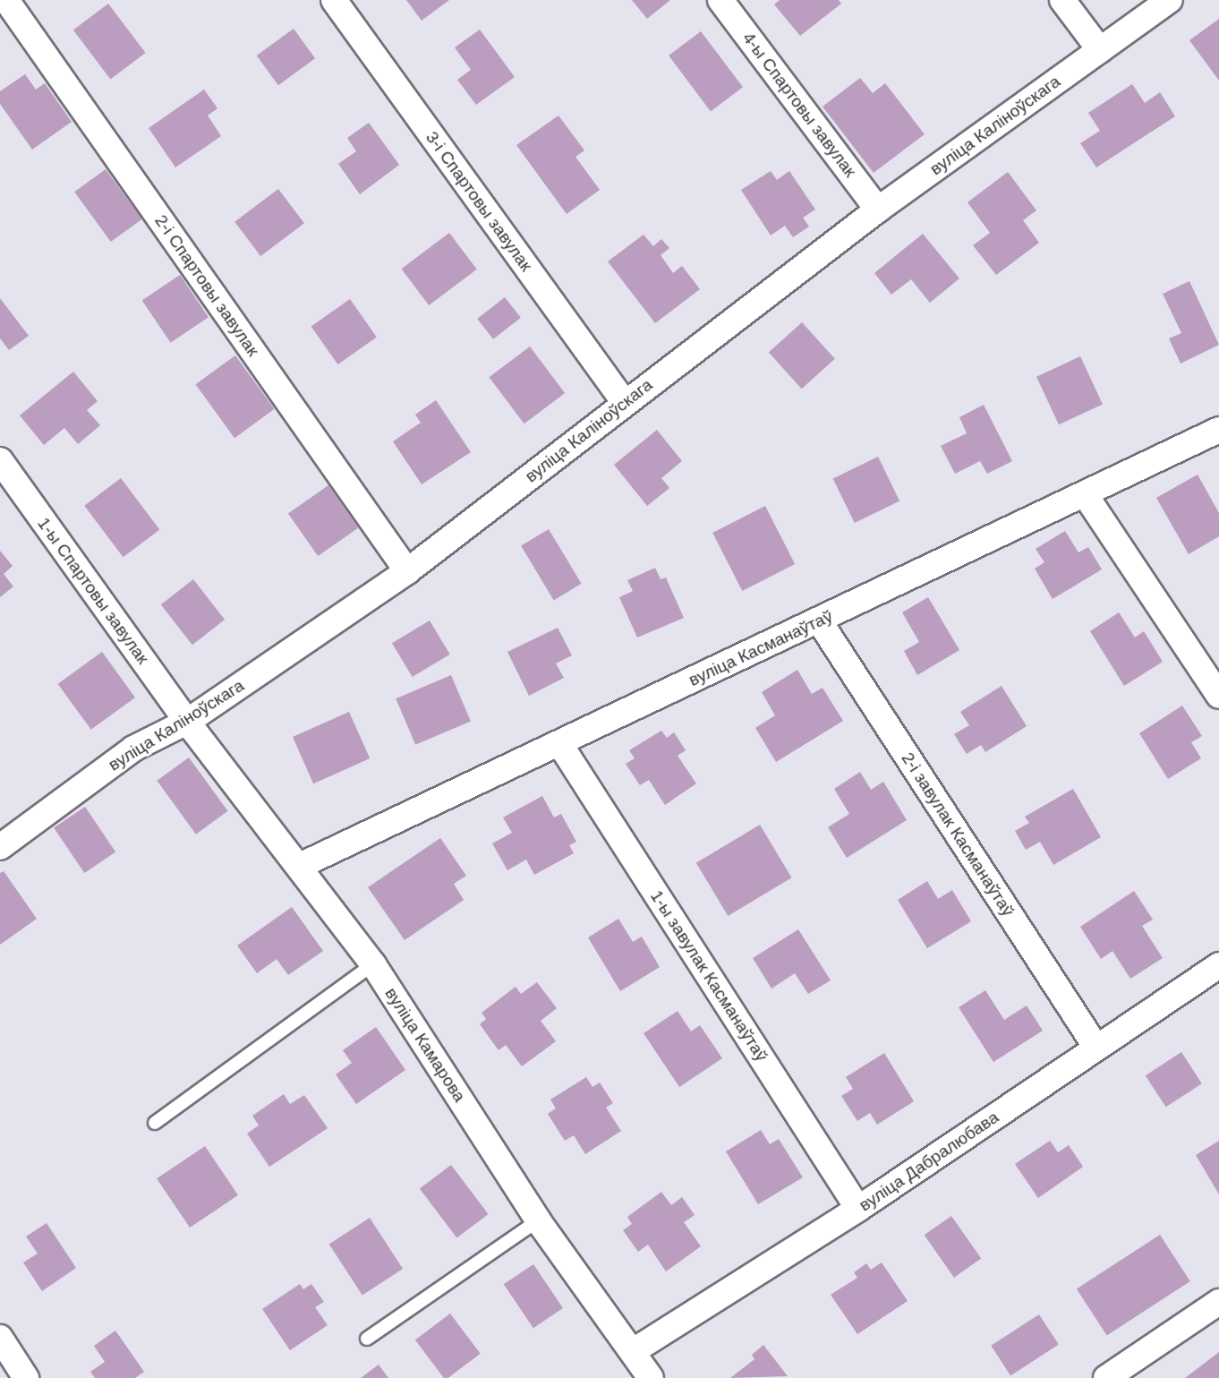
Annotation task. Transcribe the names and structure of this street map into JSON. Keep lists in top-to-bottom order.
{
  "streets": {
    "street": [
      "4-ы Спартовы завулак",
      "вуліца Каліноўскага",
      "3-і Спартовы завулак",
      "2-і Спартовы завулак",
      "1-ы Спартовы завулак",
      "вуліца Касманаўтаў",
      "2-і завулак Касманаўтаў",
      "1-ы завулак Касманаўтаў",
      "вуліца Камарова",
      "вуліца Дабралюбава"
    ]
  },
  "crossings": [
    ["4-ы Спартовы завулак", "вуліца Каліноўскага"],
    ["вуліца Каліноўскага", "3-і Спартовы завулак"],
    ["вуліца Каліноўскага", "2-і Спартовы завулак"],
    ["вуліца Каліноўскага", "1-ы Спартовы завулак"],
    ["вуліца Каліноўскага", "вуліца Камарова"],
    ["1-ы Спартовы завулак", "вуліца Камарова"],
    ["вуліца Касманаўтаў", "2-і завулак Касманаўтаў"],
    ["вуліца Касманаўтаў", "1-ы завулак Касманаўтаў"],
    ["вуліца Касманаўтаў", "вуліца Камарова"],
    ["2-і завулак Касманаўтаў", "вуліца Дабралюбава"],
    ["1-ы завулак Касманаўтаў", "вуліца Дабралюбава"],
    ["вуліца Камарова", "вуліца Дабралюбава"]
  ]
}
